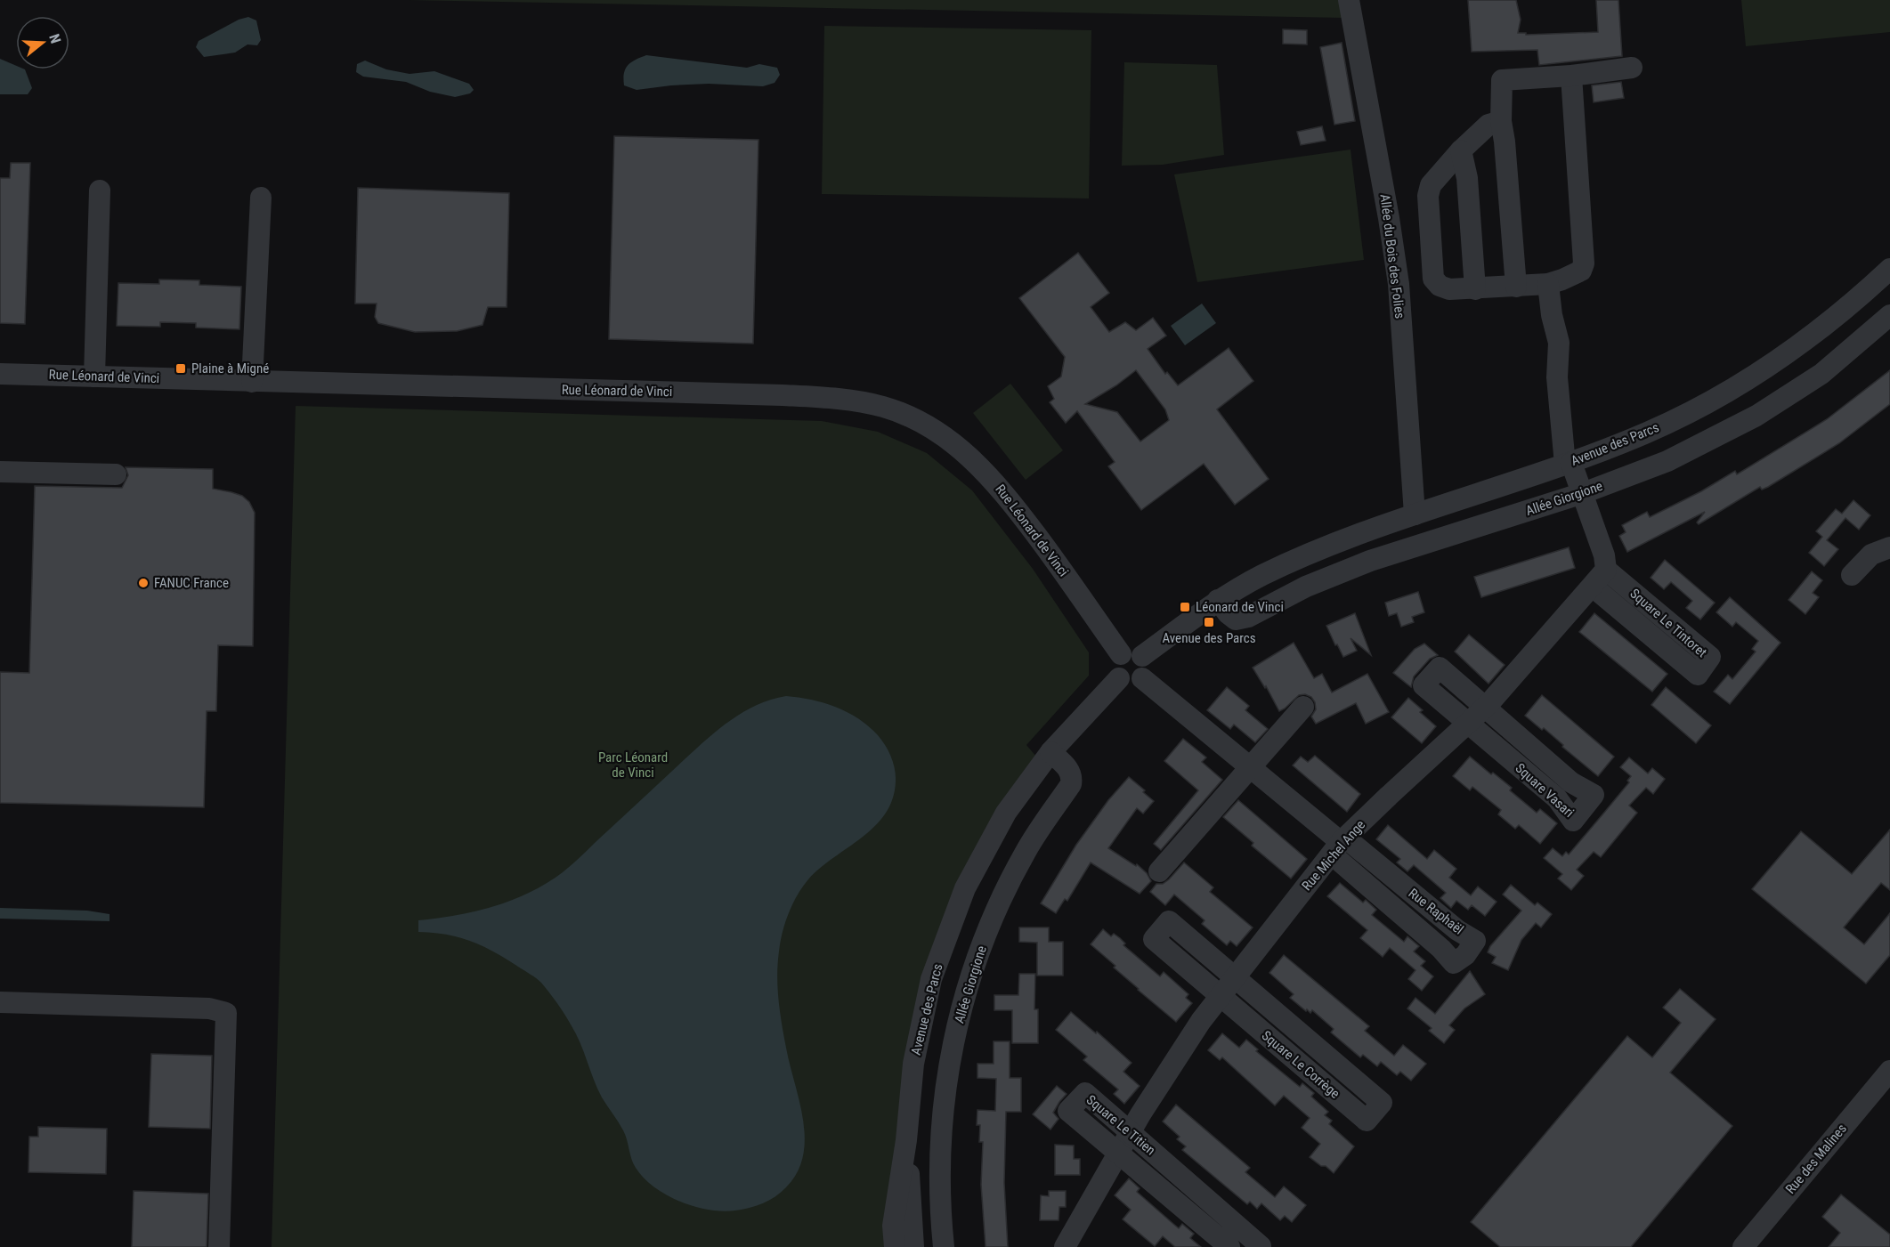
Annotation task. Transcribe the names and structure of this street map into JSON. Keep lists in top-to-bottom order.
{
  "streets": {
    "street": [
      "Allée du Bois des Folies",
      "Rue Léonard de Vinci",
      "Avenue des Parcs",
      "Allée Giorgione",
      "Square Le Tintoret",
      "Square Vasari",
      "Rue Michel Ange",
      "Rue Raphaël",
      "Square Le Corrège",
      "Square Le Titien",
      "Rue des Malines"
    ]
  },
  "crossings": [
    ["Allée du Bois des Folies", "Avenue des Parcs"],
    ["Rue Léonard de Vinci", "Avenue des Parcs"],
    ["Rue Léonard de Vinci", "Rue Raphaël"],
    ["Avenue des Parcs", "Allée Giorgione"],
    ["Avenue des Parcs", "Rue Raphaël"],
    ["Square Le Tintoret", "Rue Michel Ange"],
    ["Square Vasari", "Rue Michel Ange"],
    ["Rue Michel Ange", "Rue Raphaël"],
    ["Rue Michel Ange", "Square Le Corrège"],
    ["Rue Michel Ange", "Square Le Titien"]
  ],
  "parks": ["Parc Léonard de Vinci"],
  "places": {
    "transit": ["Plaine à Migné", "Léonard de Vinci", "Avenue des Parcs"],
    "other": ["FANUC France"]
  },
  "north": "right"
}
